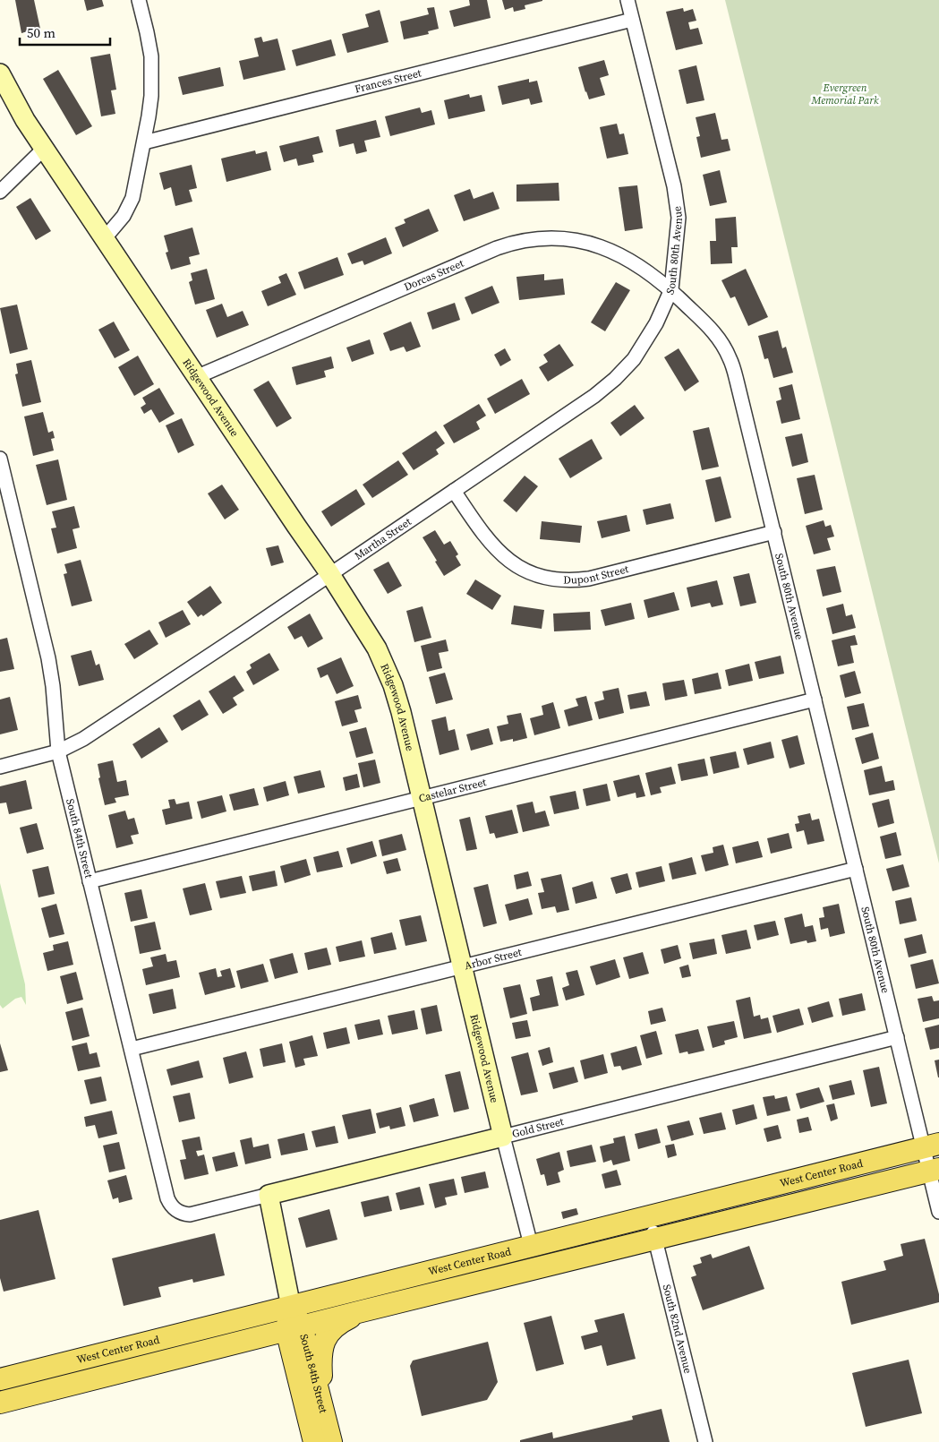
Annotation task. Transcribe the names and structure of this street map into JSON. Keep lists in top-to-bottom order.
{
  "streets": {
    "main road": [
      "Ridgewood Avenue",
      "South 84th Street",
      "Gold Street",
      "West Center Road"
    ],
    "street": [
      "Frances Street",
      "South 80th Avenue",
      "Dorcas Street",
      "Martha Street",
      "Dupont Street",
      "Castelar Street",
      "Arbor Street",
      "South 82nd Avenue"
    ]
  },
  "crossings": [
    ["Frances Street", "South 80th Avenue"],
    ["South 80th Avenue", "Dorcas Street"],
    ["South 80th Avenue", "Martha Street"],
    ["South 80th Avenue", "Dupont Street"],
    ["South 80th Avenue", "Castelar Street"],
    ["South 80th Avenue", "Arbor Street"],
    ["South 80th Avenue", "Gold Street"],
    ["South 80th Avenue", "West Center Road"],
    ["Dorcas Street", "Ridgewood Avenue"],
    ["Dorcas Street", "Martha Street"],
    ["Ridgewood Avenue", "Martha Street"],
    ["Ridgewood Avenue", "Castelar Street"],
    ["Ridgewood Avenue", "Arbor Street"],
    ["Ridgewood Avenue", "Gold Street"],
    ["Ridgewood Avenue", "West Center Road"],
    ["Martha Street", "Dupont Street"],
    ["Martha Street", "South 84th Street"],
    ["Castelar Street", "South 84th Street"],
    ["South 84th Street", "Arbor Street"],
    ["South 84th Street", "Gold Street"],
    ["South 84th Street", "West Center Road"],
    ["West Center Road", "South 82nd Avenue"]
  ],
  "parks": ["Evergreen Memorial Park"],
  "scale_bar": "50 m"
}
